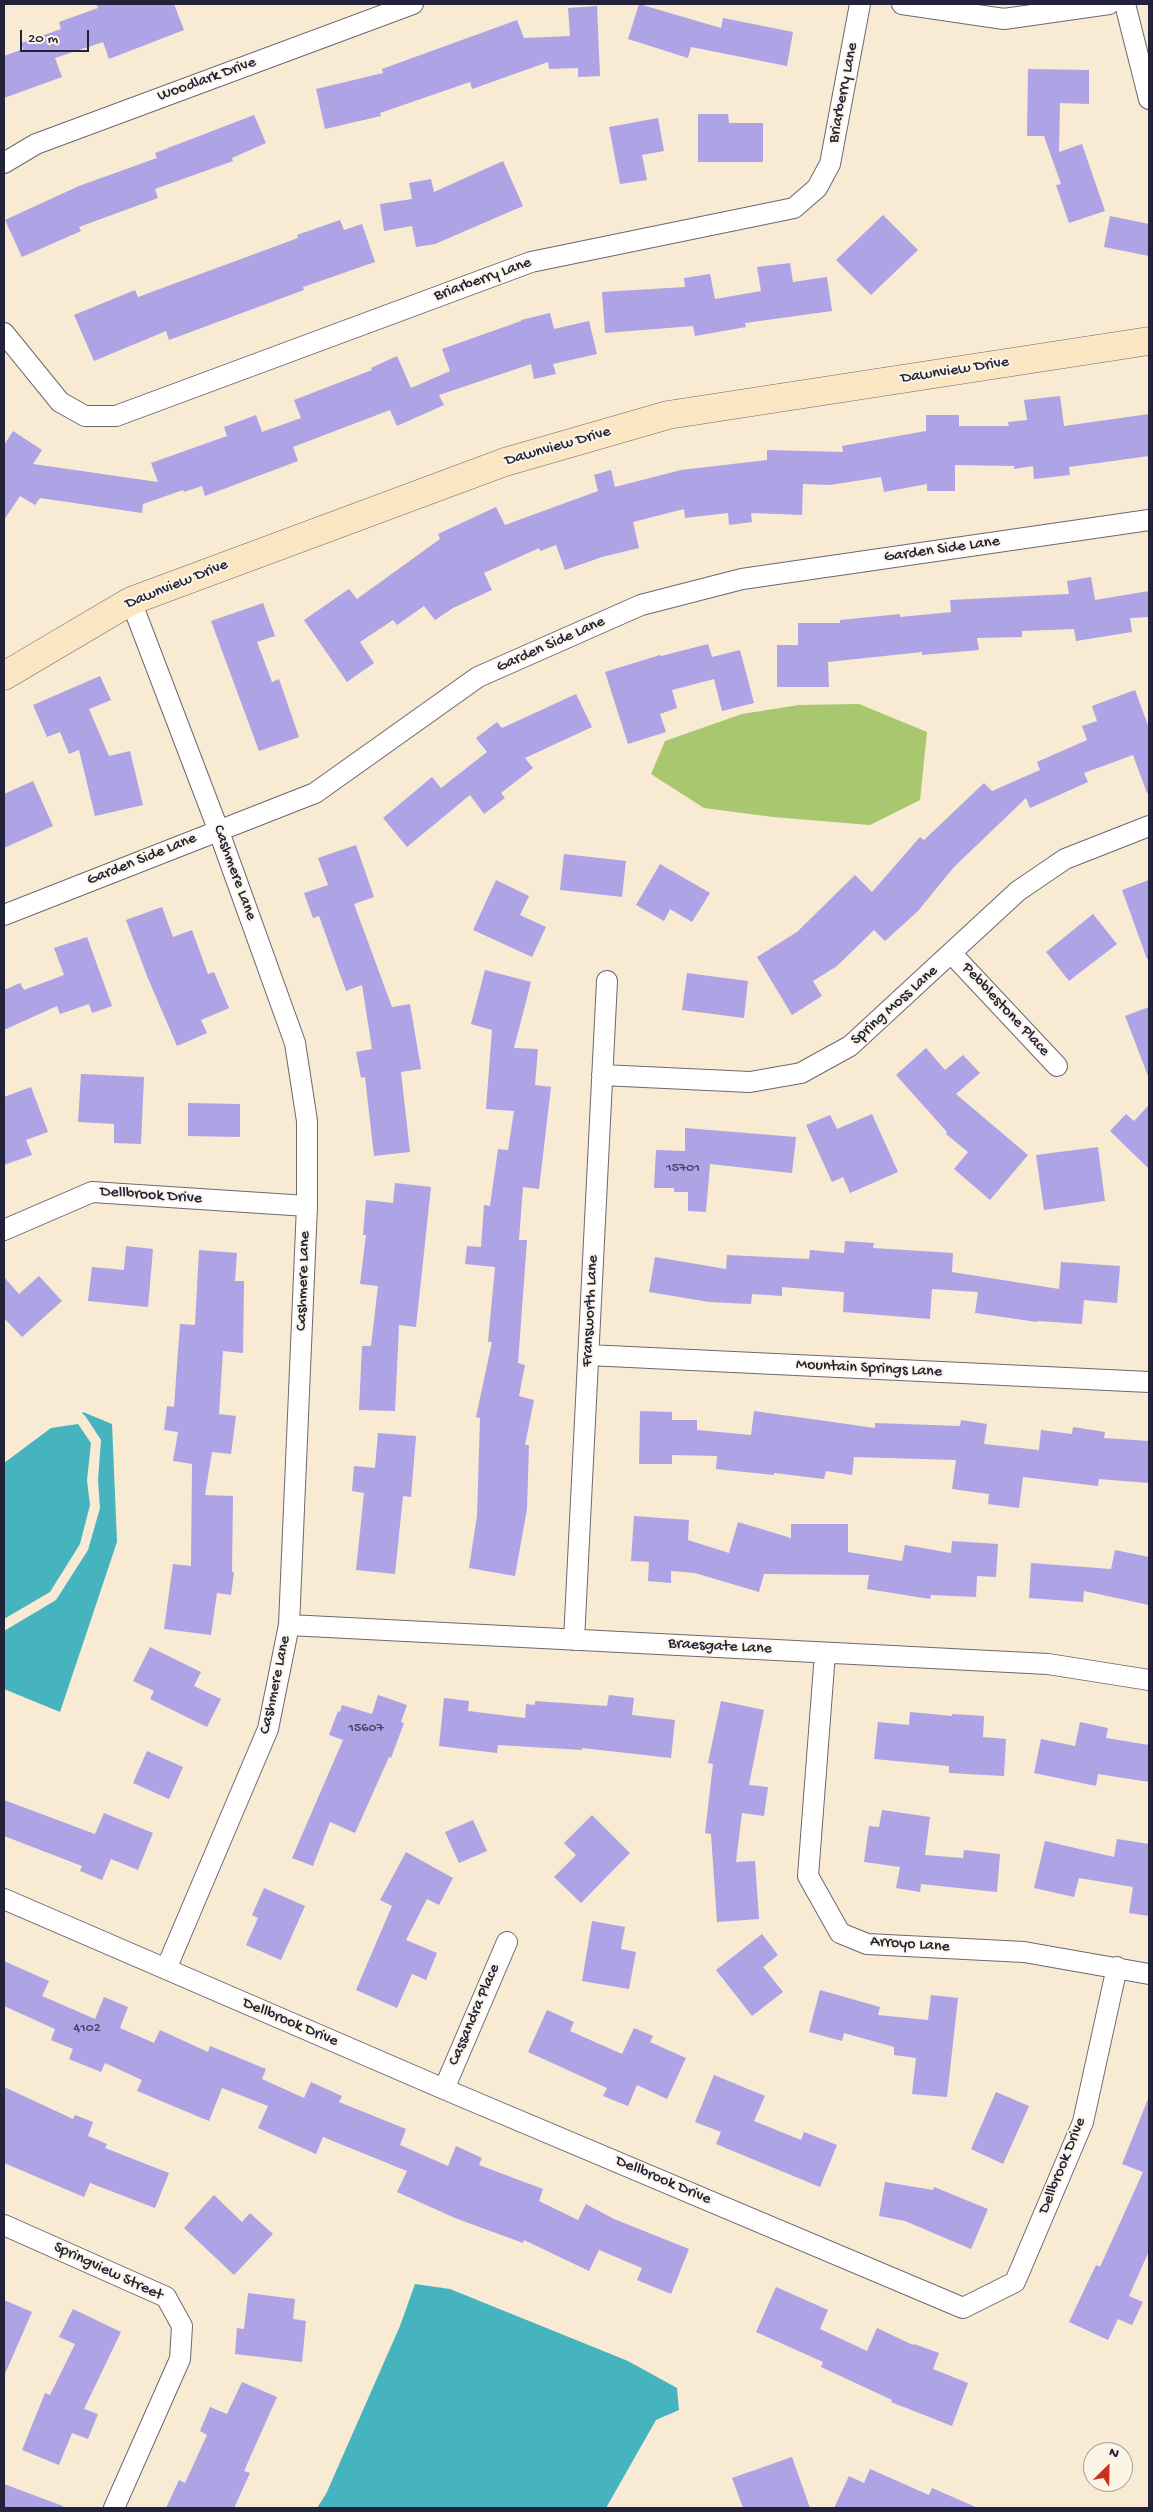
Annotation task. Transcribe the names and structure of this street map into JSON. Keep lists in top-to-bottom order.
{
  "streets": {
    "street": [
      "Woodlark Drive",
      "Briarberry Lane",
      "Dawnview Drive",
      "Garden Side Lane",
      "Cashmere Lane",
      "Spring Moss Lane",
      "Pebblestone Place",
      "Dellbrook Drive",
      "Fransworth Lane",
      "Mountain Springs Lane",
      "Braesgate Lane",
      "Arroyo Lane",
      "Cassandra Place",
      "Springview Street"
    ]
  },
  "crossings": [
    ["Dawnview Drive", "Cashmere Lane"],
    ["Garden Side Lane", "Cashmere Lane"],
    ["Cashmere Lane", "Dellbrook Drive"],
    ["Cashmere Lane", "Braesgate Lane"],
    ["Spring Moss Lane", "Pebblestone Place"],
    ["Spring Moss Lane", "Fransworth Lane"],
    ["Dellbrook Drive", "Arroyo Lane"],
    ["Dellbrook Drive", "Cassandra Place"],
    ["Fransworth Lane", "Mountain Springs Lane"],
    ["Fransworth Lane", "Braesgate Lane"],
    ["Braesgate Lane", "Arroyo Lane"]
  ],
  "house_numbers": ["15701", "15607", "4102"],
  "scale_bar": "20 m",
  "north": "top right"
}
